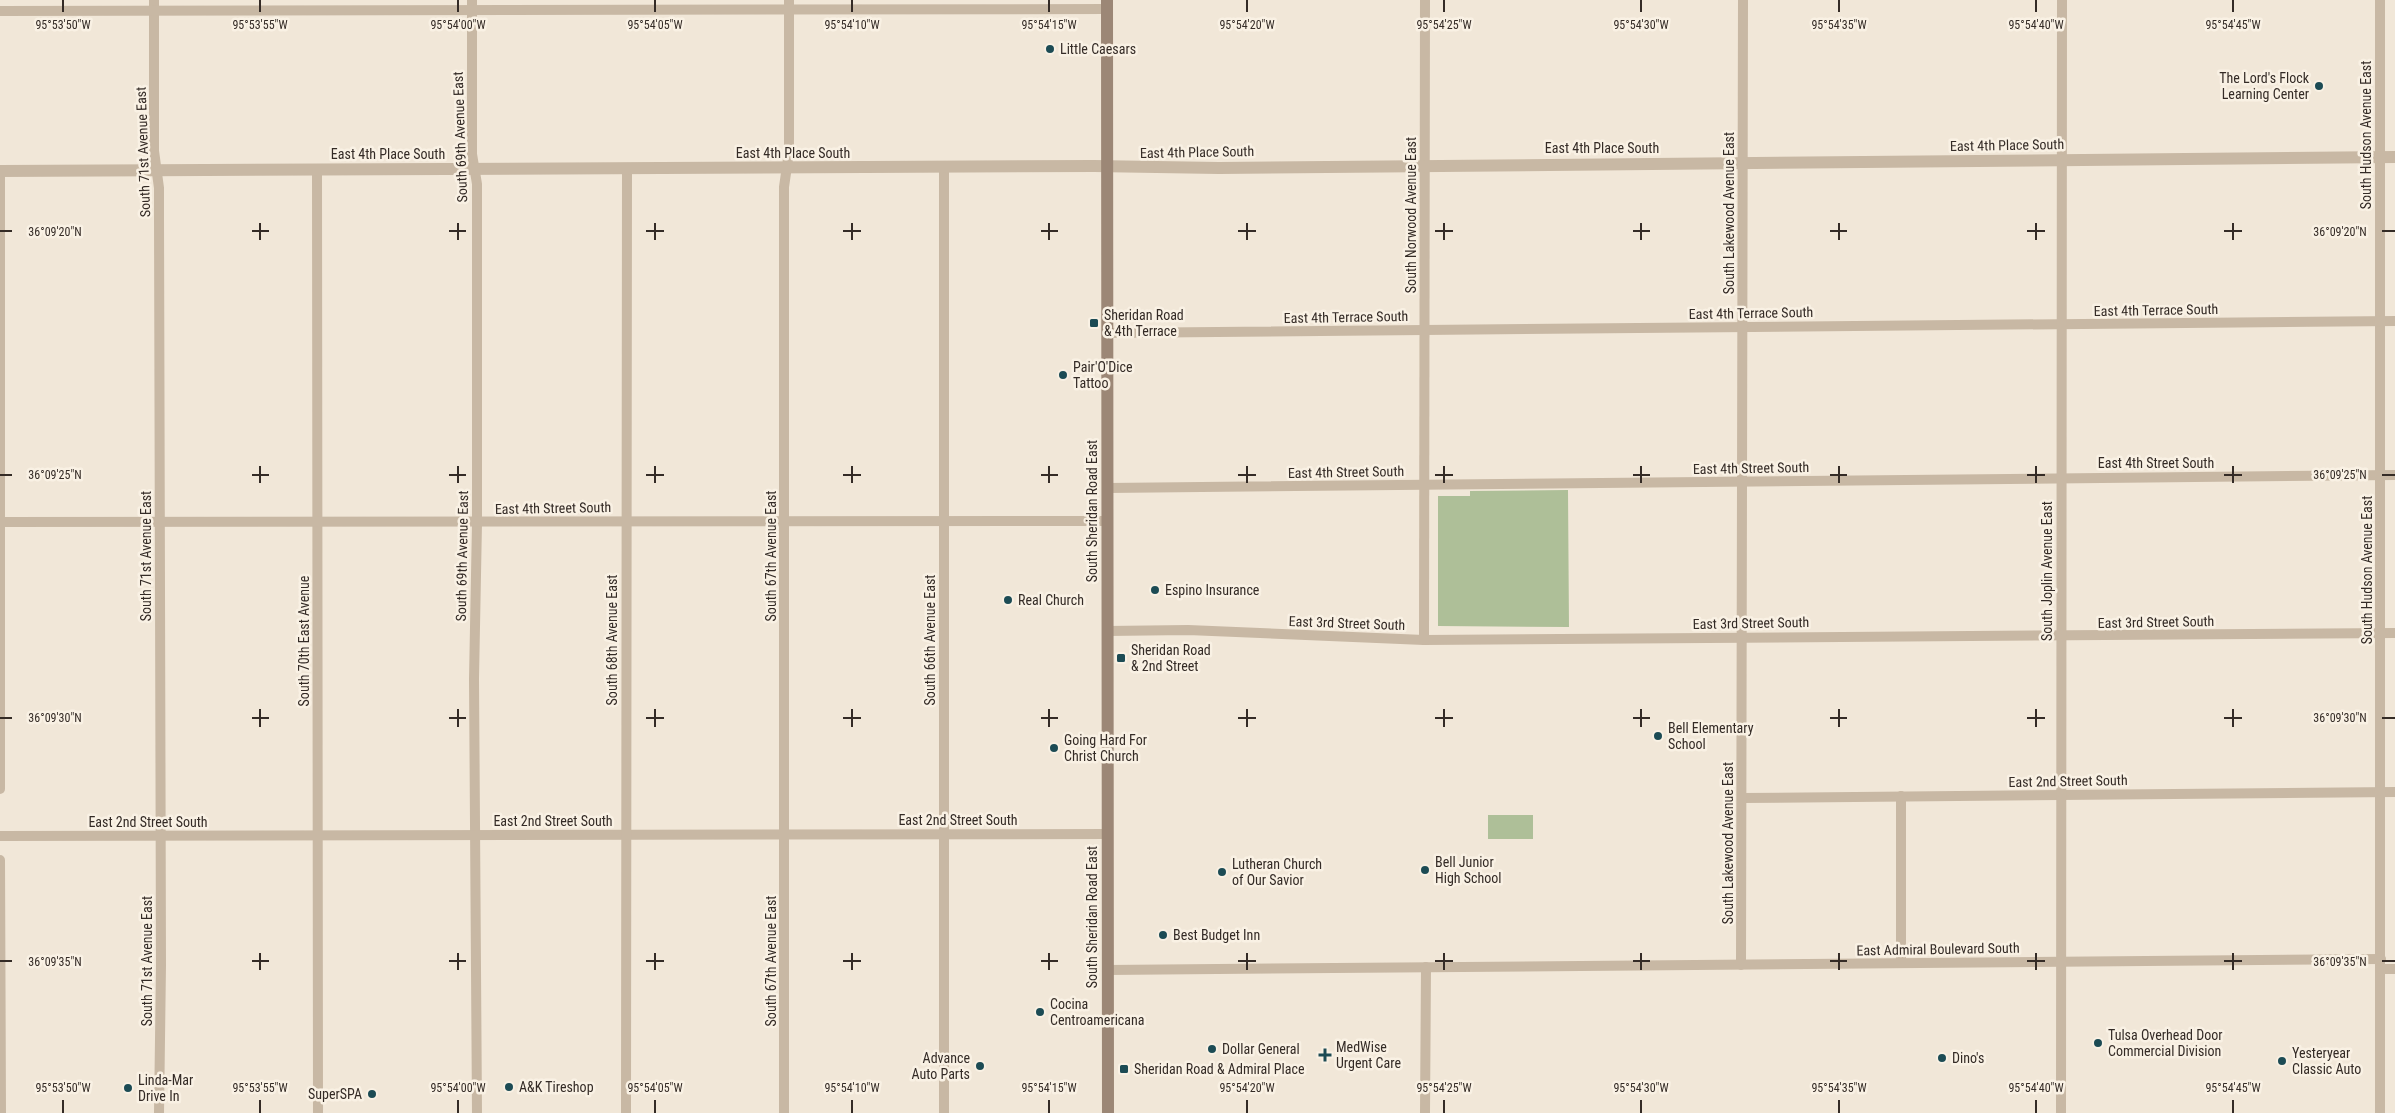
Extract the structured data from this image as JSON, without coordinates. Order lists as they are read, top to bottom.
{
  "streets": {
    "main road": ["South Sheridan Road East"],
    "street": [
      "South Hudson Avenue East",
      "South 69th Avenue East",
      "East 4th Place South",
      "South 71st Avenue East",
      "South Lakewood Avenue East",
      "South Norwood Avenue East",
      "East 4th Terrace South",
      "East 4th Street South",
      "South 67th Avenue East",
      "South Joplin Avenue East",
      "East 3rd Street South",
      "South 68th Avenue East",
      "South 66th Avenue East",
      "South 70th East Avenue",
      "East 2nd Street South",
      "East Admiral Boulevard South"
    ]
  },
  "crossings": [
    ["South Hudson Avenue East", "East 4th Place South"],
    ["South Hudson Avenue East", "East 4th Terrace South"],
    ["South Hudson Avenue East", "East 4th Street South"],
    ["South Hudson Avenue East", "East 3rd Street South"],
    ["South Hudson Avenue East", "East 2nd Street South"],
    ["South Hudson Avenue East", "East Admiral Boulevard South"],
    ["South 69th Avenue East", "East 4th Place South"],
    ["South 69th Avenue East", "East 4th Street South"],
    ["South 69th Avenue East", "East 2nd Street South"],
    ["East 4th Place South", "South 71st Avenue East"],
    ["East 4th Place South", "South Lakewood Avenue East"],
    ["East 4th Place South", "South Norwood Avenue East"],
    ["East 4th Place South", "South Sheridan Road East"],
    ["East 4th Place South", "South 67th Avenue East"],
    ["East 4th Place South", "South Joplin Avenue East"],
    ["East 4th Place South", "South 68th Avenue East"],
    ["East 4th Place South", "South 66th Avenue East"],
    ["East 4th Place South", "South 70th East Avenue"],
    ["South 71st Avenue East", "East 4th Street South"],
    ["South 71st Avenue East", "East 2nd Street South"],
    ["South Lakewood Avenue East", "East 4th Terrace South"],
    ["South Lakewood Avenue East", "East 4th Street South"],
    ["South Lakewood Avenue East", "East 3rd Street South"],
    ["South Lakewood Avenue East", "East 2nd Street South"],
    ["South Lakewood Avenue East", "East Admiral Boulevard South"],
    ["South Norwood Avenue East", "East 4th Terrace South"],
    ["South Norwood Avenue East", "East 4th Street South"],
    ["South Norwood Avenue East", "East 3rd Street South"],
    ["East 4th Terrace South", "South Sheridan Road East"],
    ["East 4th Terrace South", "South Joplin Avenue East"],
    ["East 4th Street South", "South Sheridan Road East"],
    ["East 4th Street South", "South 67th Avenue East"],
    ["East 4th Street South", "South Joplin Avenue East"],
    ["East 4th Street South", "South 68th Avenue East"],
    ["East 4th Street South", "South 66th Avenue East"],
    ["East 4th Street South", "South 70th East Avenue"],
    ["South Sheridan Road East", "East 3rd Street South"],
    ["South Sheridan Road East", "East 2nd Street South"],
    ["South Sheridan Road East", "East Admiral Boulevard South"],
    ["South 67th Avenue East", "East 2nd Street South"],
    ["South Joplin Avenue East", "East 3rd Street South"],
    ["South Joplin Avenue East", "East 2nd Street South"],
    ["South Joplin Avenue East", "East Admiral Boulevard South"],
    ["South 68th Avenue East", "East 2nd Street South"],
    ["South 66th Avenue East", "East 2nd Street South"],
    ["South 70th East Avenue", "East 2nd Street South"]
  ],
  "places": {
    "other": [
      "Little Caesars",
      "The Lord's Flock Learning Center",
      "Pair'O'Dice Tattoo",
      "Espino Insurance",
      "Real Church",
      "Bell Elementary School",
      "Going Hard For Christ Church",
      "Bell Junior High School",
      "Lutheran Church of Our Savior",
      "Best Budget Inn",
      "Cocina Centroamericana",
      "Tulsa Overhead Door Commercial Division",
      "Dollar General",
      "Dino's",
      "Yesteryear Classic Auto",
      "Advance Auto Parts",
      "A&K Tireshop",
      "Linda-Mar Drive In",
      "SuperSPA"
    ],
    "transit": ["Sheridan Road & 4th Terrace", "Sheridan Road & 2nd Street", "Sheridan Road & Admiral Place"],
    "health": ["MedWise Urgent Care"]
  },
  "coordinates": [
    "95°53'50\"W",
    "95°53'55\"W",
    "95°54'00\"W",
    "95°54'05\"W",
    "95°54'10\"W",
    "95°54'15\"W",
    "95°54'20\"W",
    "95°54'25\"W",
    "95°54'30\"W",
    "95°54'35\"W",
    "95°54'40\"W",
    "95°54'45\"W",
    "36°09'20\"N",
    "36°09'25\"N",
    "36°09'30\"N",
    "36°09'35\"N"
  ]
}
